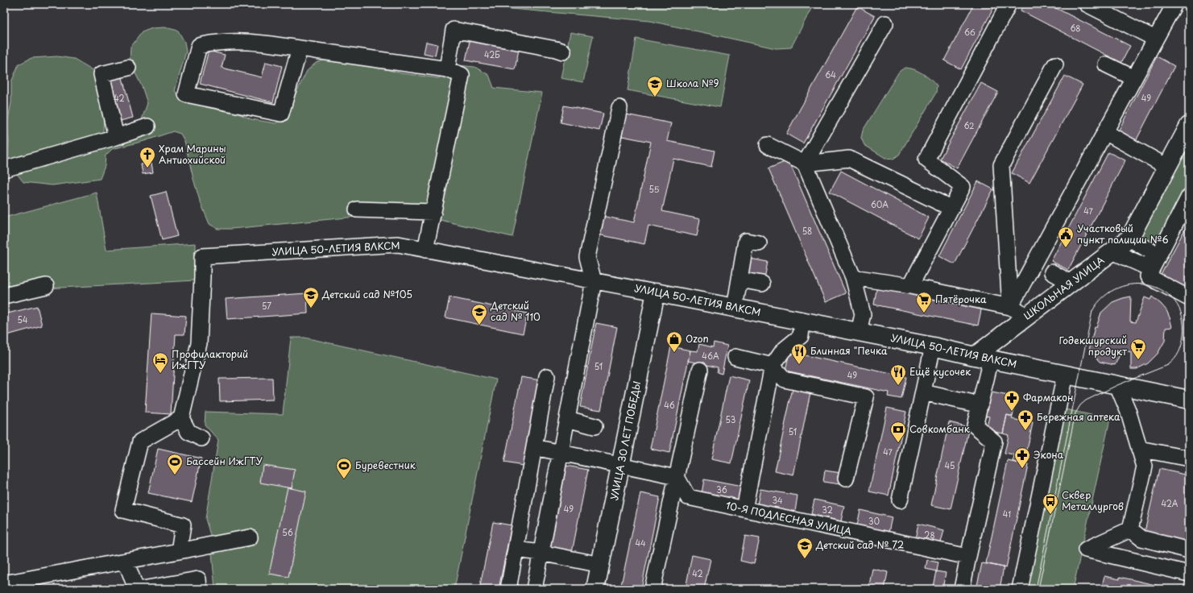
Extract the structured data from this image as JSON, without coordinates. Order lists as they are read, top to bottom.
{
  "streets": {
    "main road": ["УЛИЦА 50-ЛЕТИЯ ВЛКСМ", "ШКОЛЬНАЯ УЛИЦА", "УЛИЦА 30 ЛЕТ ПОБЕДЫ"],
    "street": ["10-Я ПОДЛЕСНАЯ УЛИЦА"]
  },
  "crossings": [
    ["УЛИЦА 50-ЛЕТИЯ ВЛКСМ", "ШКОЛЬНАЯ УЛИЦА"],
    ["УЛИЦА 50-ЛЕТИЯ ВЛКСМ", "УЛИЦА 30 ЛЕТ ПОБЕДЫ"]
  ],
  "places": {
    "school or university": [
      "Школа №9",
      "Детский сад №105",
      "Детский сад № 110",
      "Детский сад № 72"
    ],
    "church": ["Храм Марины Антиохийской"],
    "public building": ["Участковый пункт полиции №6"],
    "supermarket": ["Пятёрочка", "Годекшурский продукт"],
    "shop": ["Ozon"],
    "restaurant": ["Блинная \"Печка\"", "Ещё кусочек"],
    "hotel": ["Профилакторий ИжГТУ"],
    "pharmacy": ["Фармакон", "Бережная аптека", "Экона"],
    "bank": ["Совкомбанк"],
    "sports": ["Бассейн ИжГТУ", "Буревестник"],
    "bus stop": ["Сквер Металлургов"]
  },
  "house_numbers": [
    "68",
    "66",
    "42Б",
    "64",
    "42",
    "49",
    "62",
    "55",
    "60А",
    "47",
    "58",
    "57",
    "54",
    "46А",
    "51",
    "49",
    "46",
    "53",
    "51",
    "47",
    "45",
    "36",
    "34",
    "42А",
    "49",
    "32",
    "41",
    "30",
    "56",
    "28",
    "44",
    "42"
  ]
}
